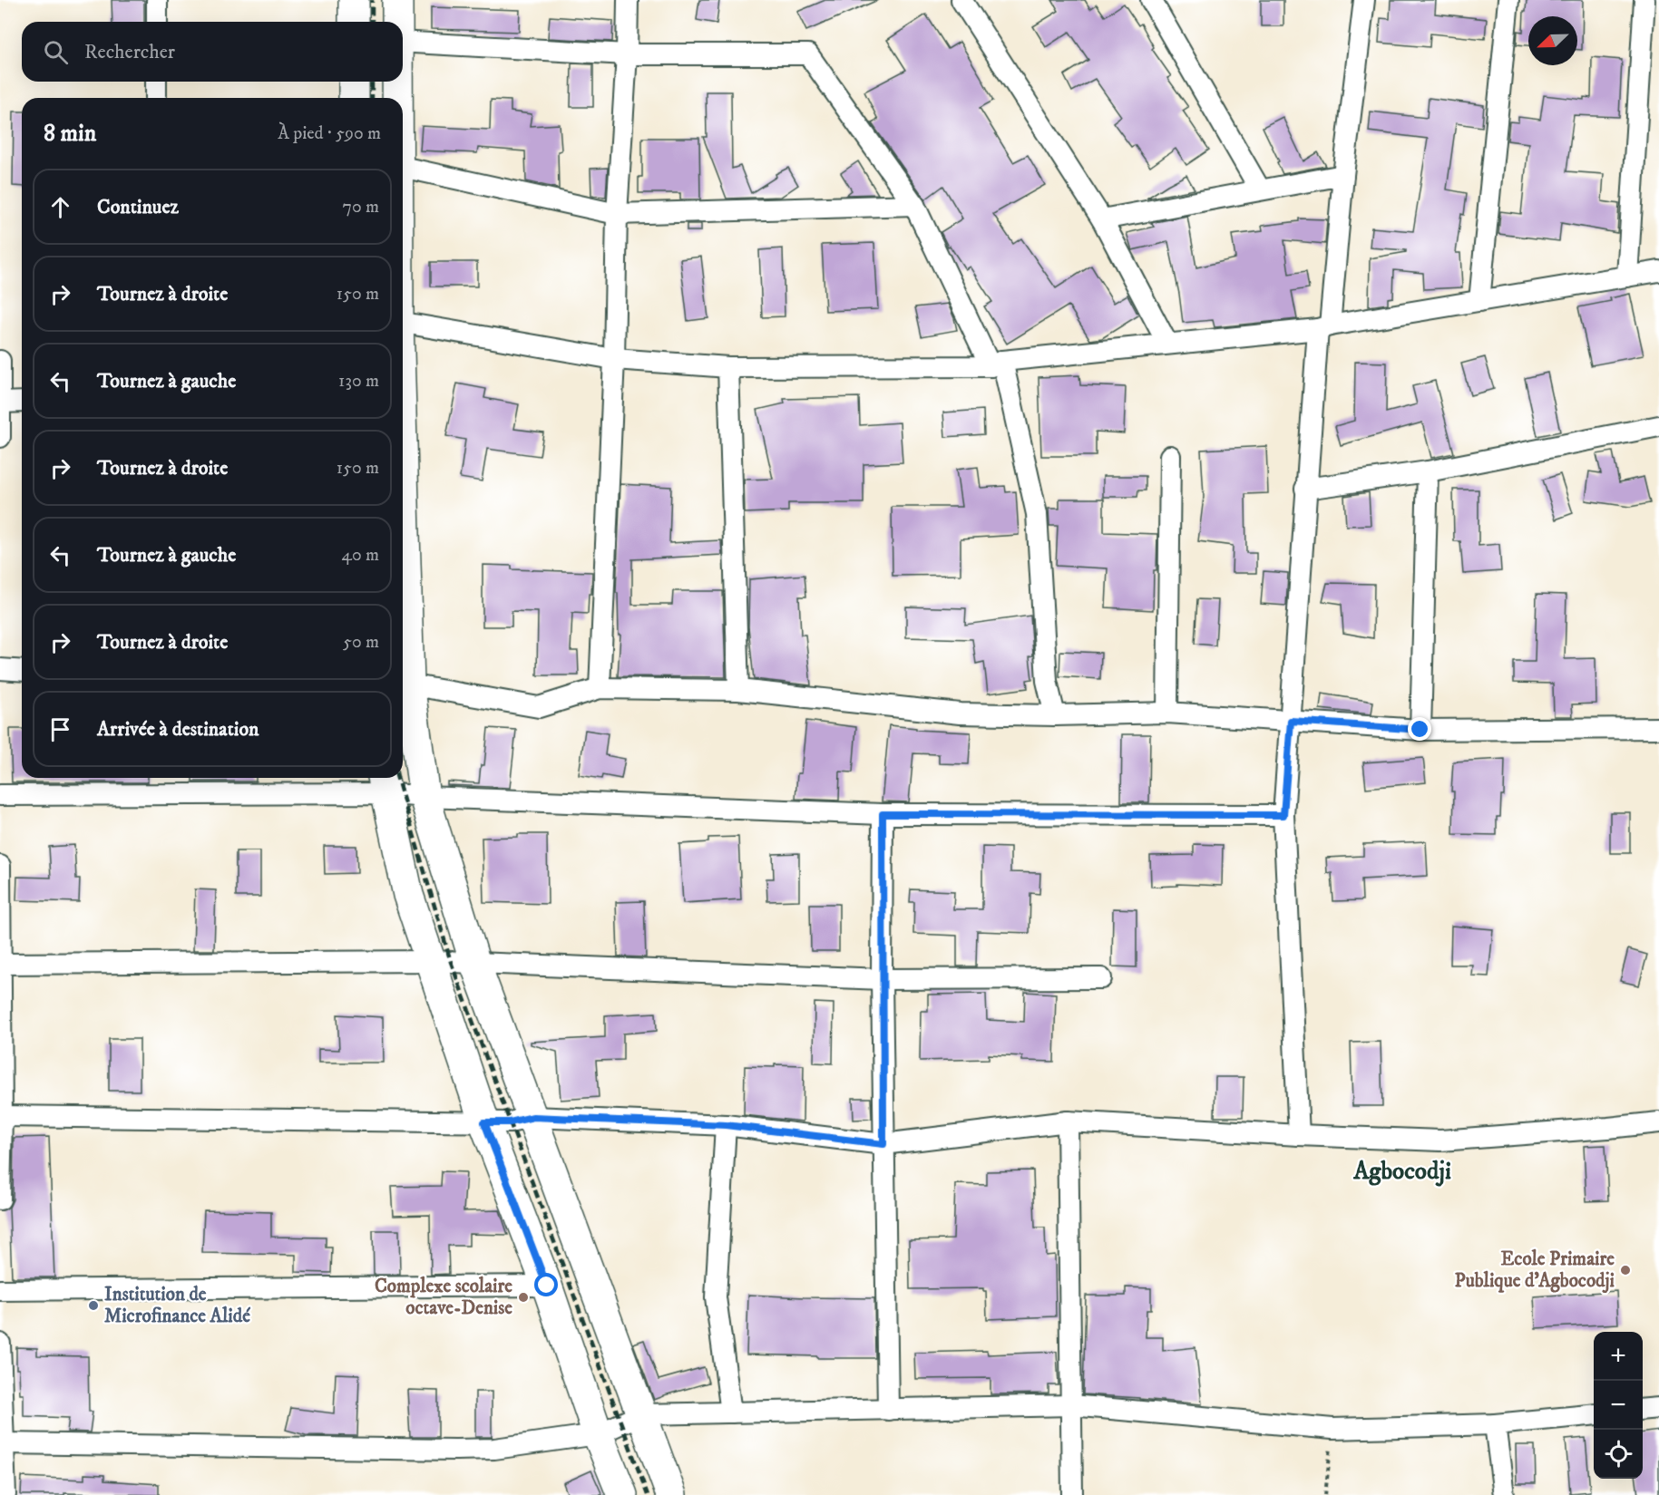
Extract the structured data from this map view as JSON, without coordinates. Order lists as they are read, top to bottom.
{
  "districts": ["Agbocodji"],
  "places": ["Ecole Primaire Publique d'Agbocodji", "Complexe scolaire octave-Denise", "Institution de Microfinance Alidé"],
  "north": "bottom left",
  "page": {
    "search": "Rechercher",
    "heading": ["8 min", "À pied · 590 m"],
    "list": [
      ["Continuez", "70 m"],
      ["Tournez à droite", "150 m"],
      ["Tournez à gauche", "130 m"],
      ["Tournez à droite", "150 m"],
      ["Tournez à gauche", "40 m"],
      ["Tournez à droite", "50 m"],
      "Arrivée à destination"
    ],
    "map_buttons": ["+", "−"]
  }
}
